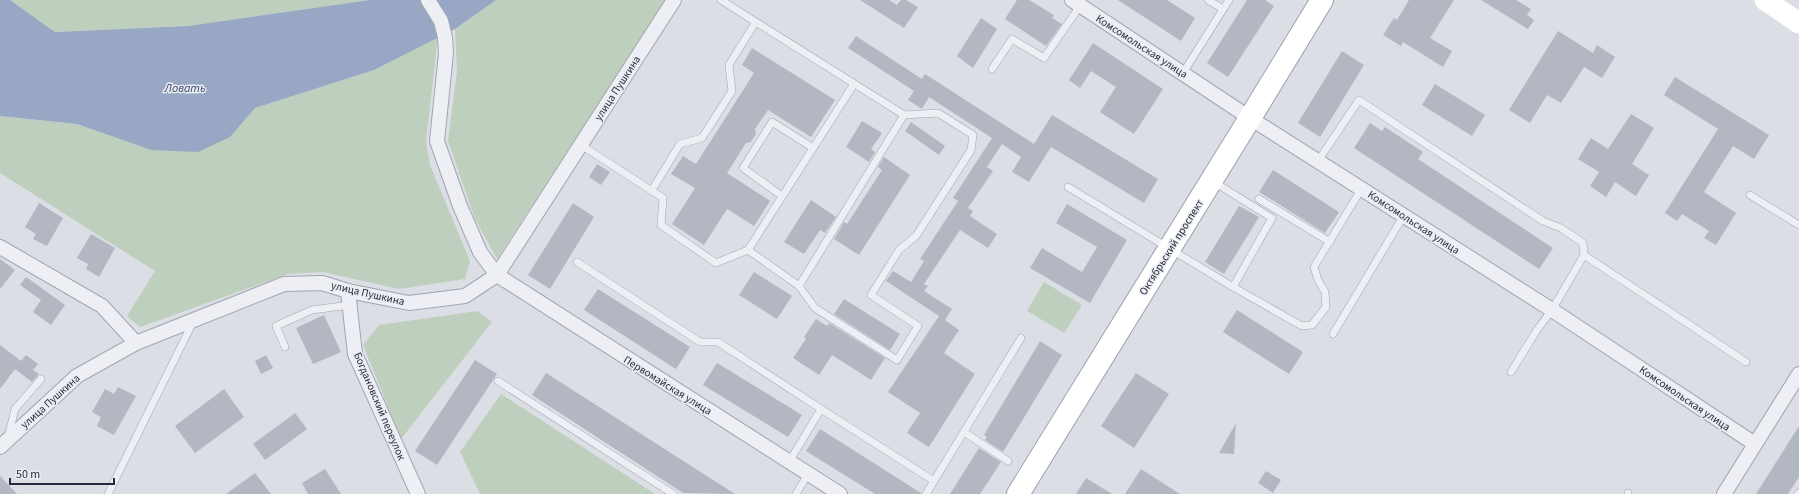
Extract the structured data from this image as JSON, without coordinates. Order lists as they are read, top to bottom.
{
  "streets": {
    "main road": ["Октябрьский проспект"],
    "street": [
      "Комсомольская улица",
      "улица Пушкина",
      "Первомайская улица",
      "Богдановский переулок"
    ]
  },
  "crossings": [
    ["Комсомольская улица", "Октябрьский проспект"],
    ["улица Пушкина", "Первомайская улица"],
    ["улица Пушкина", "Богдановский переулок"]
  ],
  "water": ["Ловать"],
  "scale_bar": "50 m"
}
